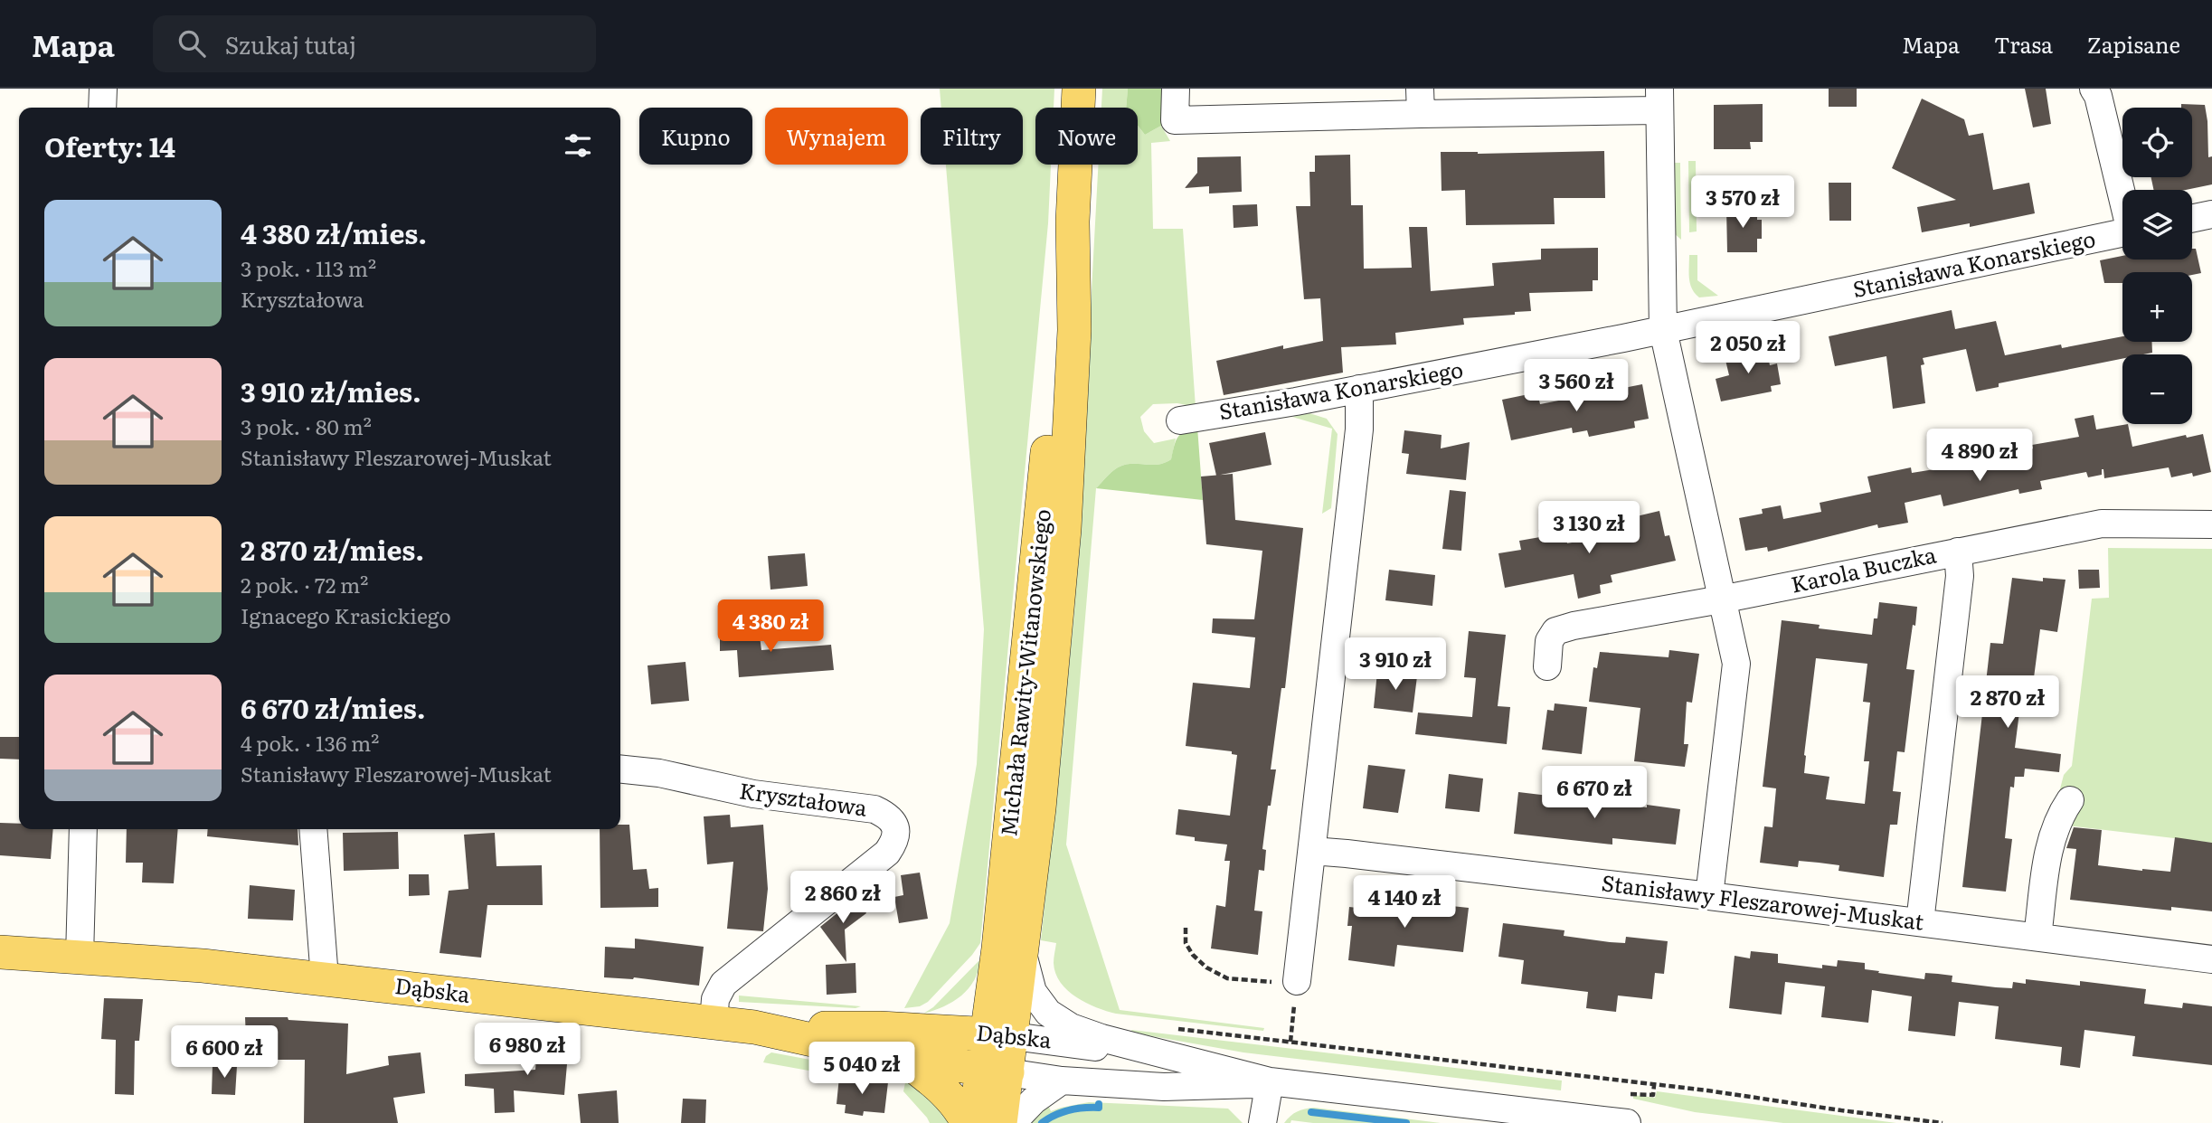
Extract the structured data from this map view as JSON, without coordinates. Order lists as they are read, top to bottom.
{
  "streets": {
    "main road": ["Michała Rawity-Witanowskiego", "Dąbska"],
    "street": [
      "Stanisława Konarskiego",
      "Karola Buczka",
      "Kryształowa",
      "Stanisławy Fleszarowej-Muskat"
    ]
  },
  "crossings": [
    ["Michała Rawity-Witanowskiego", "Dąbska"],
    ["Kryształowa", "Dąbska"]
  ],
  "page": {
    "header": "Mapa",
    "search": "Szukaj tutaj",
    "nav": ["Mapa", "Trasa", "Zapisane"],
    "map_buttons": ["+", "−"],
    "chip": [
      "Kupno",
      "Wynajem",
      "Filtry",
      "Nowe"
    ],
    "heading": "Oferty: 14",
    "price": [
      "3 570 zł",
      "2 050 zł",
      "3 560 zł",
      "4 890 zł",
      "3 130 zł",
      "4 380 zł",
      "3 910 zł",
      "2 870 zł",
      "6 670 zł",
      "2 860 zł",
      "4 140 zł",
      "6 980 zł",
      "6 600 zł",
      "5 040 zł"
    ],
    "list": [
      {
        "name": "4 380 zł/mies.",
        "note": "3 pok. · 113 m² · Kryształowa"
      },
      {
        "name": "3 910 zł/mies.",
        "note": "3 pok. · 80 m² · Stanisławy Fleszarowej-Muskat"
      },
      {
        "name": "2 870 zł/mies.",
        "note": "2 pok. · 72 m² · Ignacego Krasickiego"
      },
      {
        "name": "6 670 zł/mies.",
        "note": "4 pok. · 136 m² · Stanisławy Fleszarowej-Muskat"
      }
    ]
  }
}
